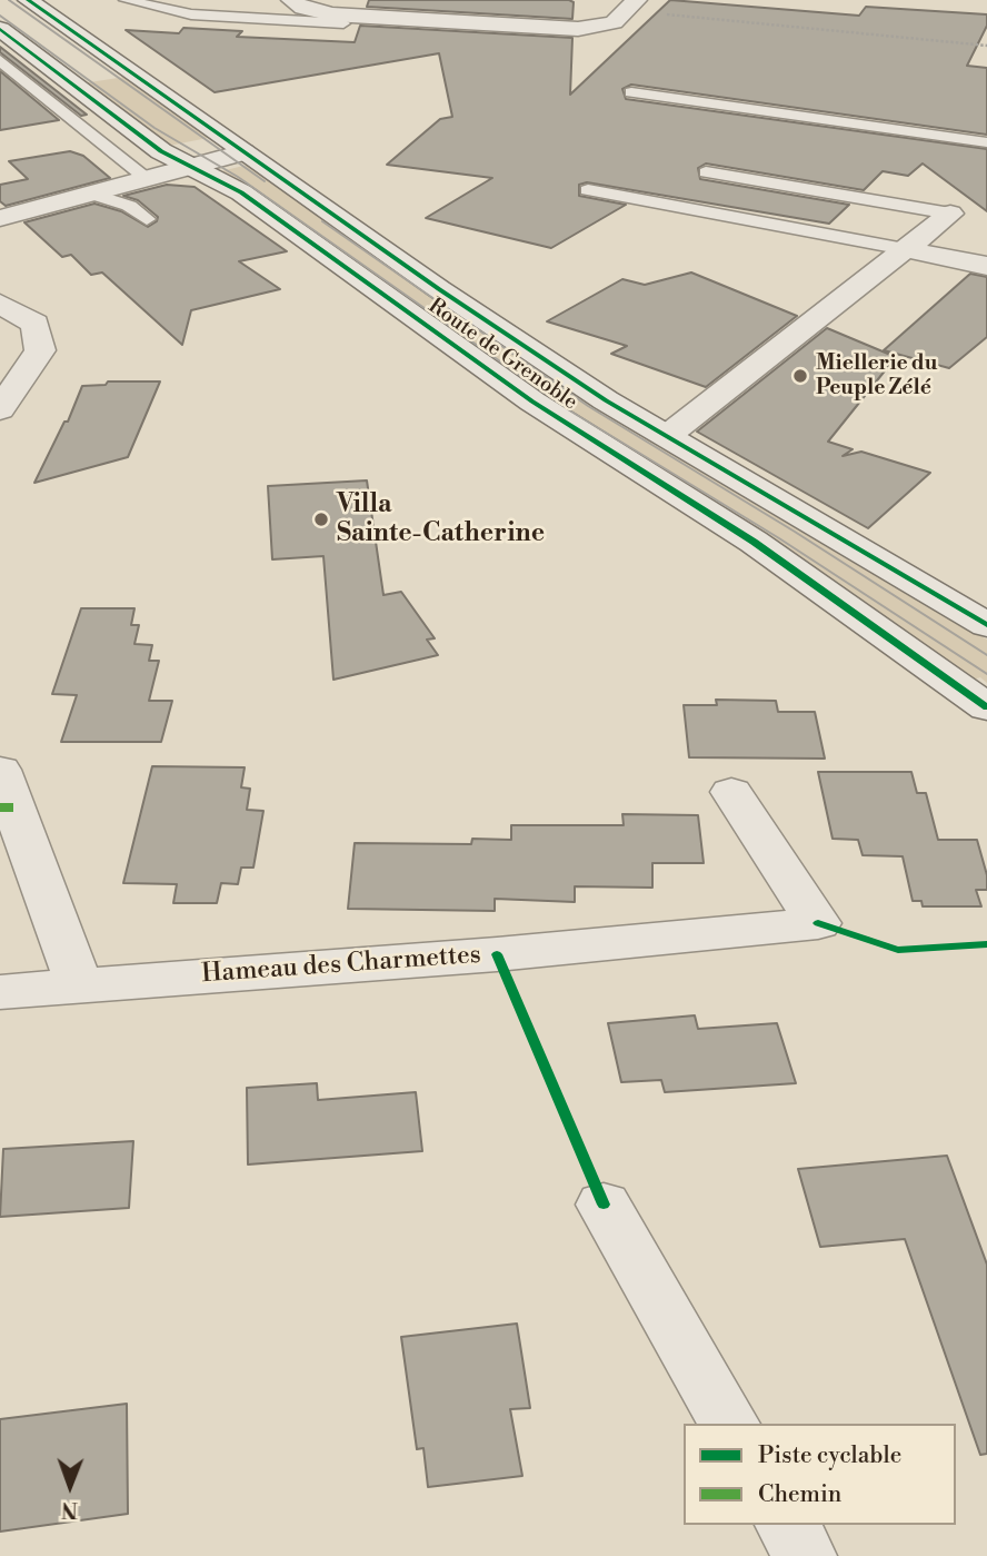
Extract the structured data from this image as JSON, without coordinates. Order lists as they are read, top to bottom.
{
  "streets": {
    "main road": ["Route de Grenoble", "Hameau des Charmettes"]
  },
  "places": ["Miellerie du Peuple Zélé", "Villa Sainte-Catherine"],
  "legend": ["Piste cyclable", "Chemin"],
  "north": "bottom"
}
